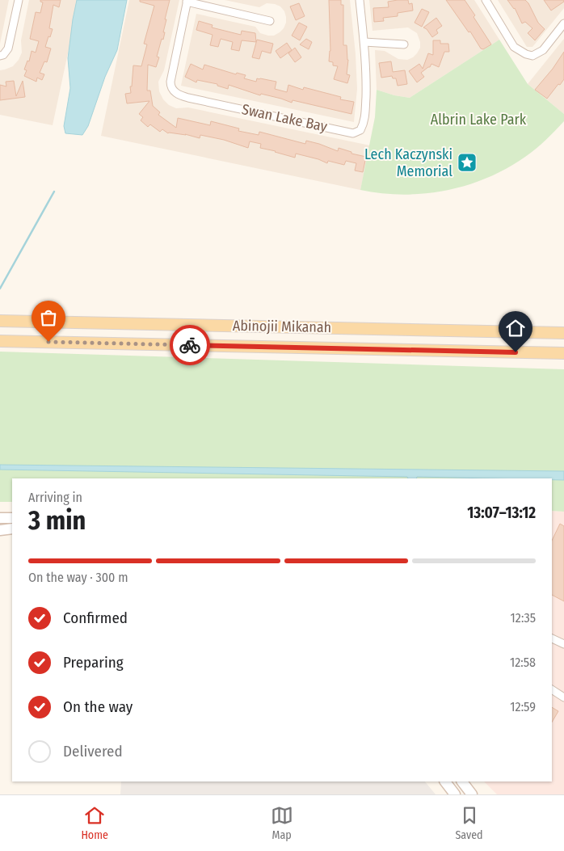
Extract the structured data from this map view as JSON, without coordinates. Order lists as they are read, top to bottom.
{
  "streets": {
    "main road": ["Abinojii Mikanah"],
    "street": ["Swan Lake Bay"]
  },
  "parks": ["Albrin Lake Park"],
  "places": {
    "place": ["Lech Kaczynski Memorial"]
  },
  "page": {
    "heading": ["3 min", "Arriving in", "13:07–13:12"],
    "bar": "On the way · 300 m",
    "list": [
      ["Confirmed", "12:35"],
      ["Preparing", "12:58"],
      ["On the way", "12:59"],
      "Delivered"
    ],
    "tabs": ["Home", "Map", "Saved"]
  }
}
